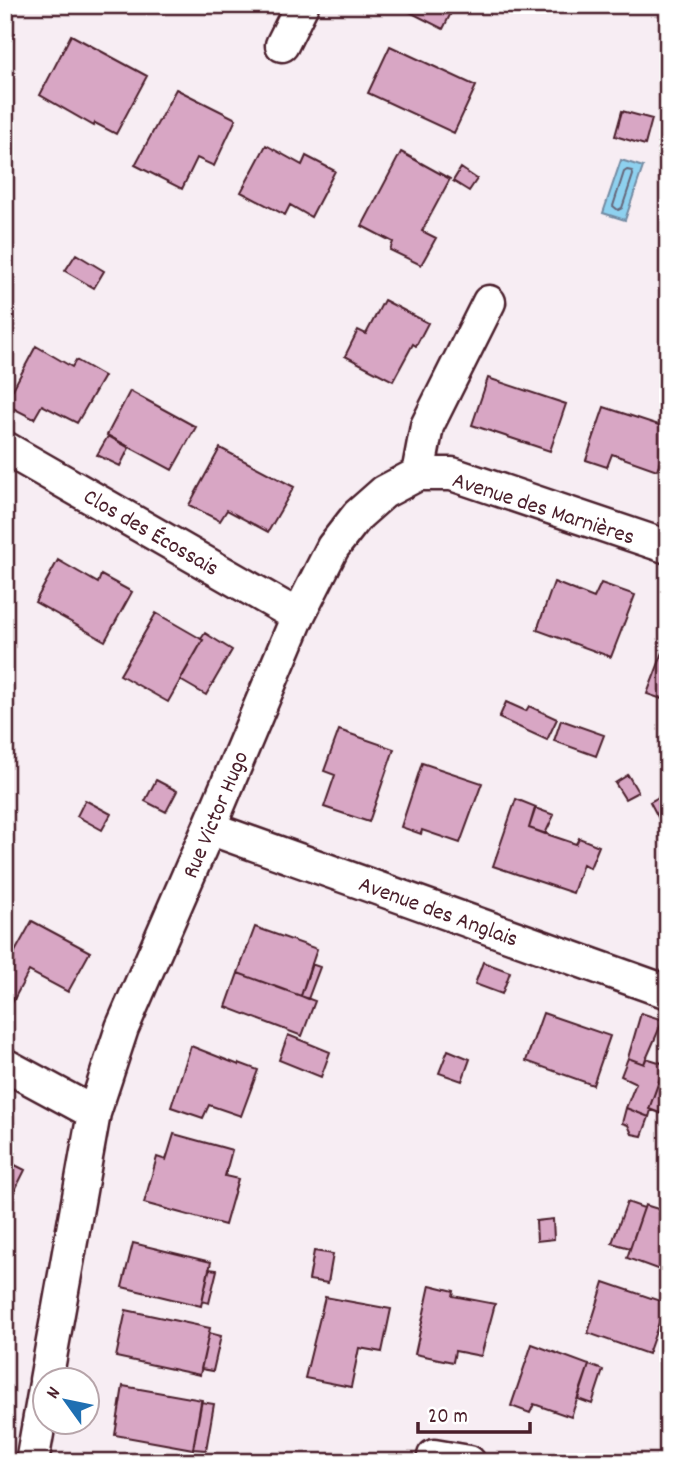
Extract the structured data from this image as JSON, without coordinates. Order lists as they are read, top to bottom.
{
  "streets": {
    "street": [
      "Avenue des Marnières",
      "Clos des Écossais",
      "Rue Victor Hugo",
      "Avenue des Anglais"
    ]
  },
  "crossings": [
    ["Avenue des Marnières", "Rue Victor Hugo"],
    ["Clos des Écossais", "Rue Victor Hugo"],
    ["Rue Victor Hugo", "Avenue des Anglais"]
  ],
  "scale_bar": "20 m",
  "north": "top left"
}
